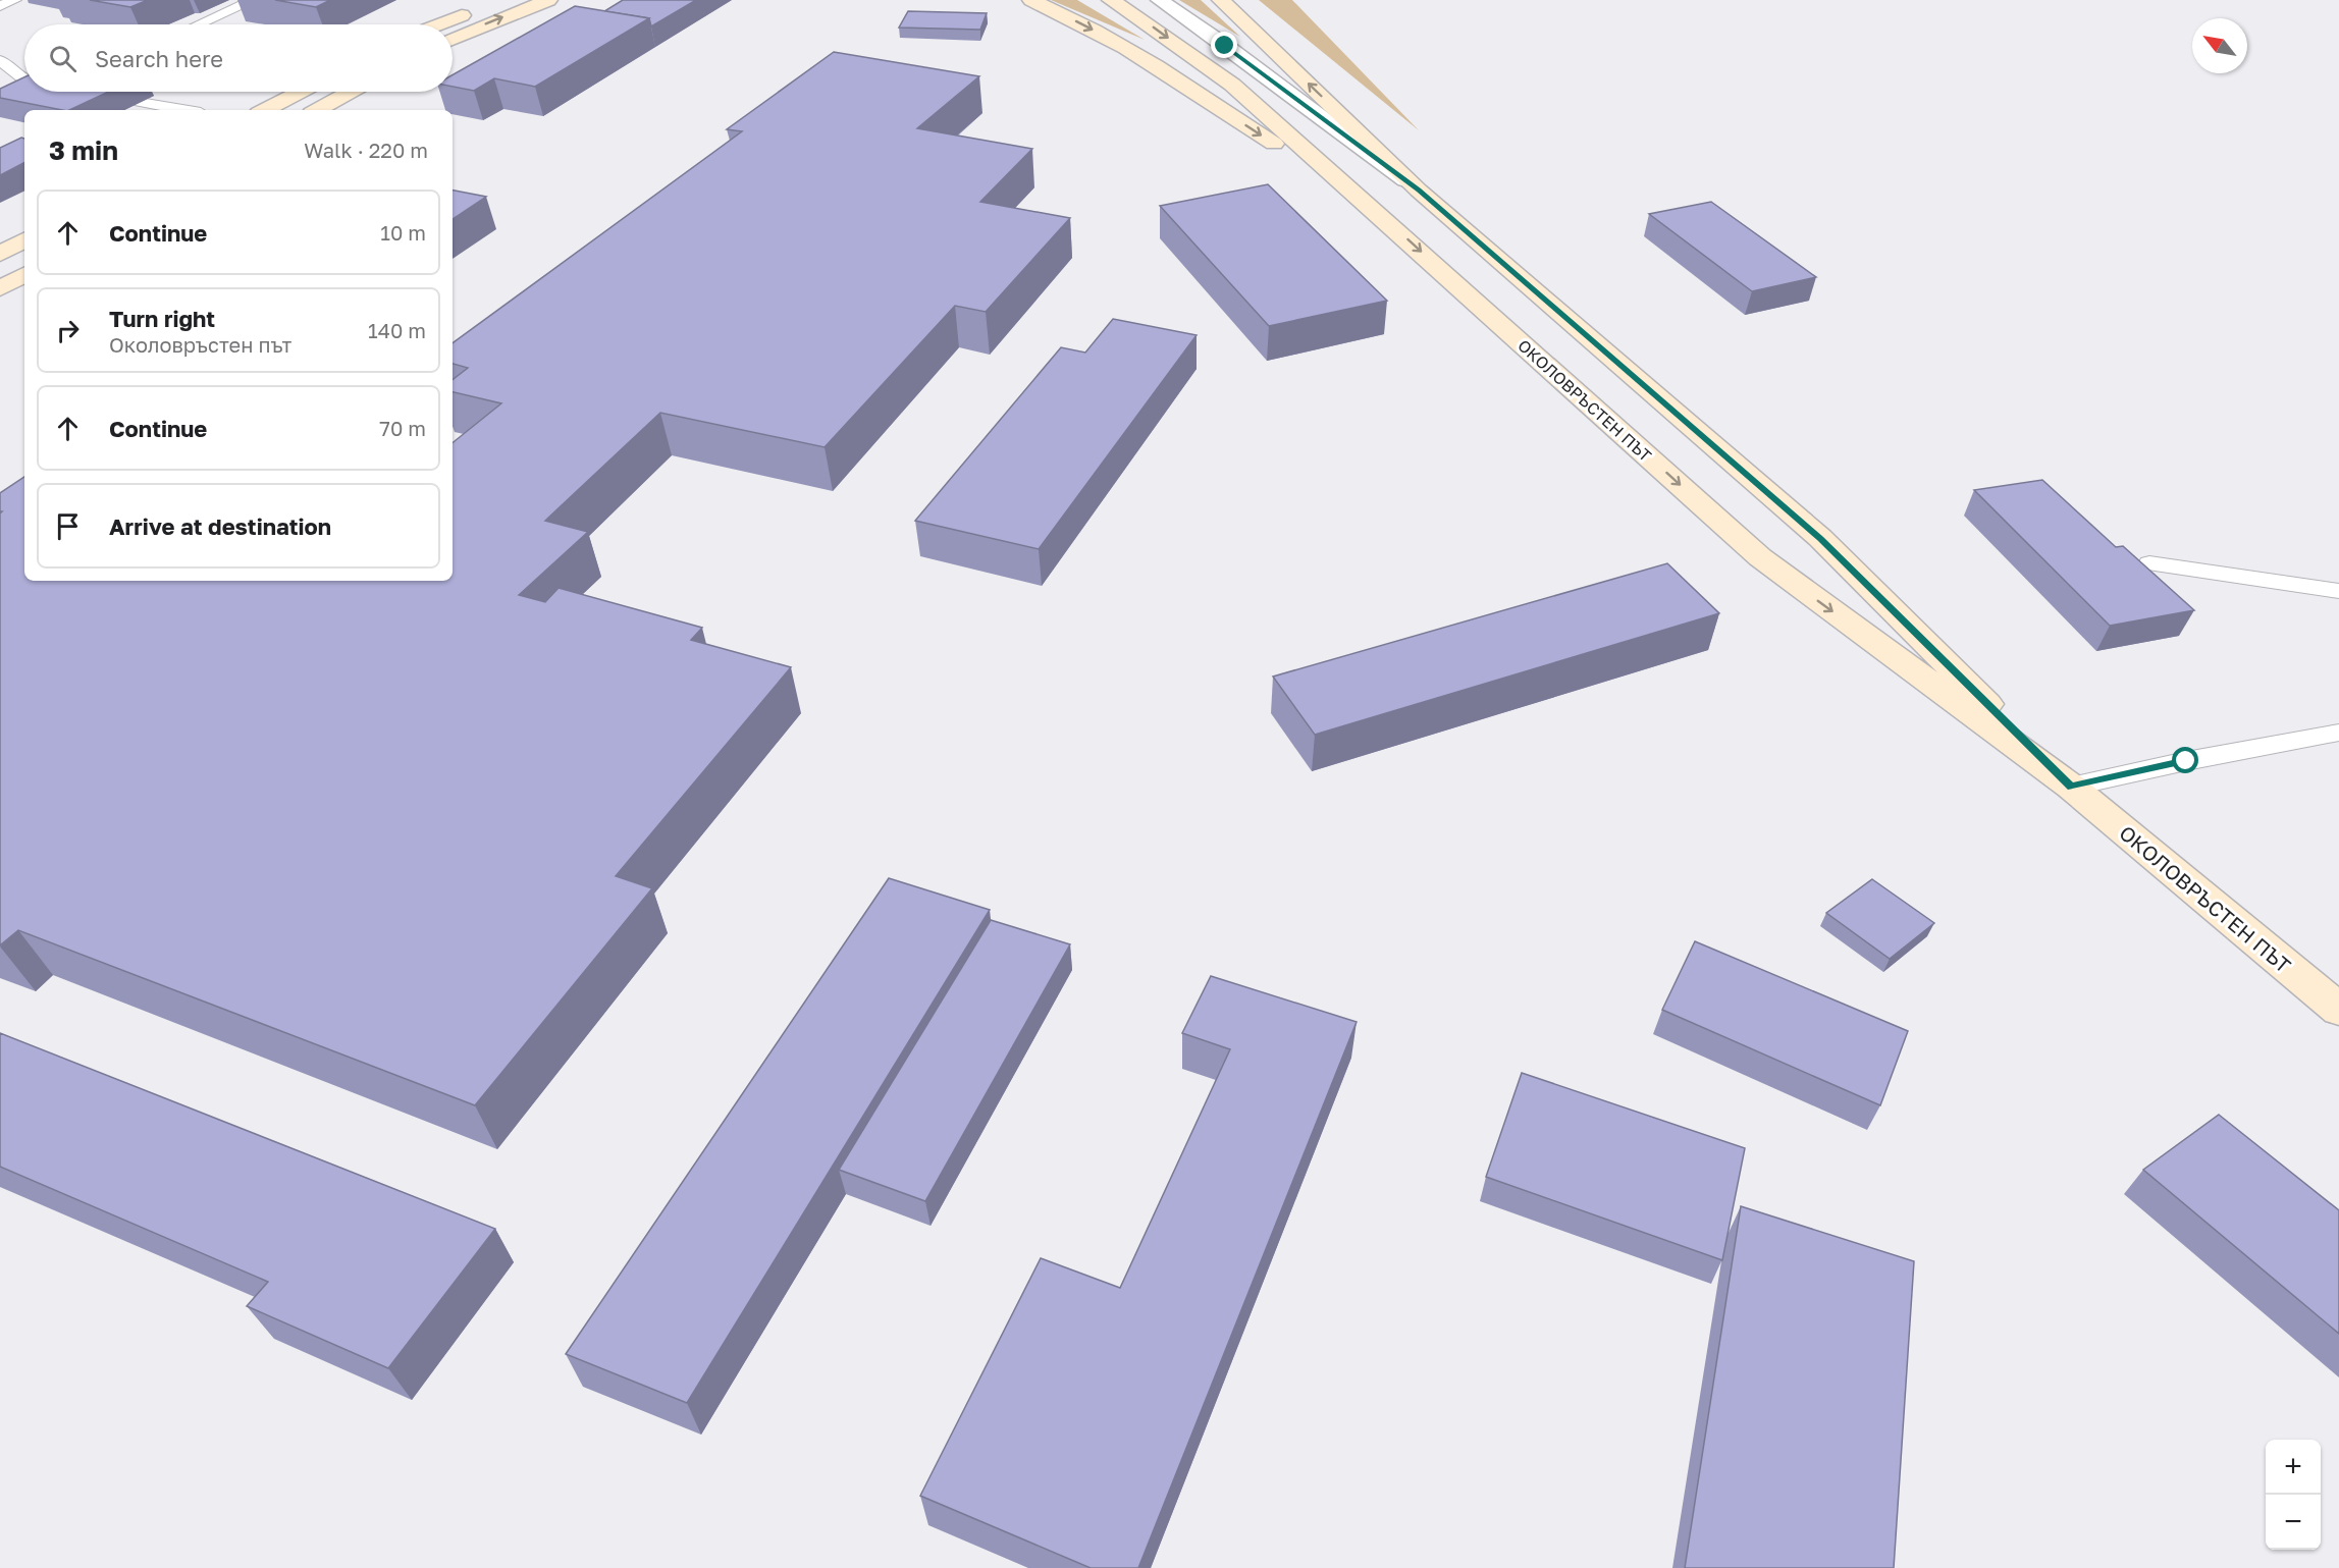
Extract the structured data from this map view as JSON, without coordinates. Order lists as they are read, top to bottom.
{
  "streets": {
    "main road": ["ОКОЛОВРЪСТЕН ПЪТ"]
  },
  "north": "top left",
  "page": {
    "search": "Search here",
    "heading": ["3 min", "Walk · 220 m"],
    "list": [
      ["Continue", "10 m"],
      ["Turn right", "Околовръстен път", "140 m"],
      ["Continue", "70 m"],
      "Arrive at destination"
    ],
    "map_buttons": ["+", "−"]
  }
}
